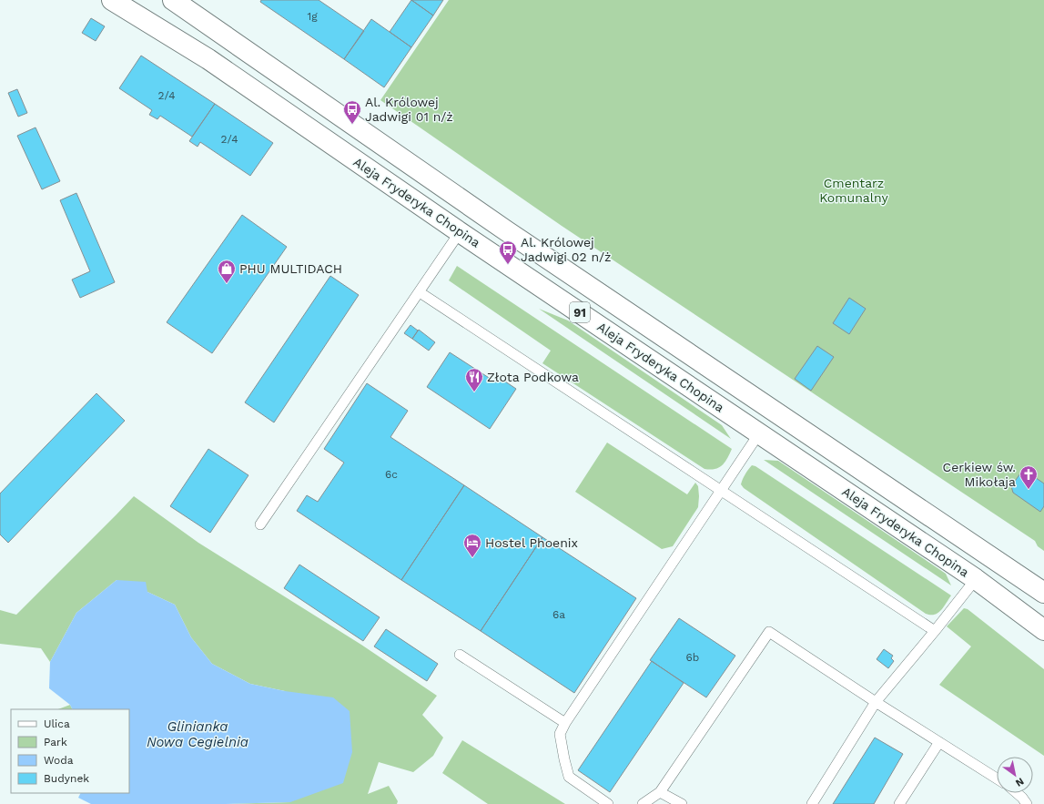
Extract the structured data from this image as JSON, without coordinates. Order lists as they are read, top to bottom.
{
  "streets": {
    "main road": ["Aleja Fryderyka Chopina", "91"]
  },
  "water": ["Glinianka Nowa Cegielnia"],
  "parks": ["Cmentarz Komunalny"],
  "places": {
    "bus stop": ["Al. Królowej Jadwigi 01 n/ż", "Al. Królowej Jadwigi 02 n/ż"],
    "shop": ["PHU MULTIDACH"],
    "restaurant": ["Złota Podkowa"],
    "church": ["Cerkiew św. Mikołaja"],
    "hotel": ["Hostel Phoenix"]
  },
  "house_numbers": [
    "1g",
    "2/4",
    "2/4",
    "6c",
    "6a",
    "6b"
  ],
  "legend": [
    "Ulica",
    "Park",
    "Woda",
    "Budynek"
  ],
  "north": "bottom right"
}
